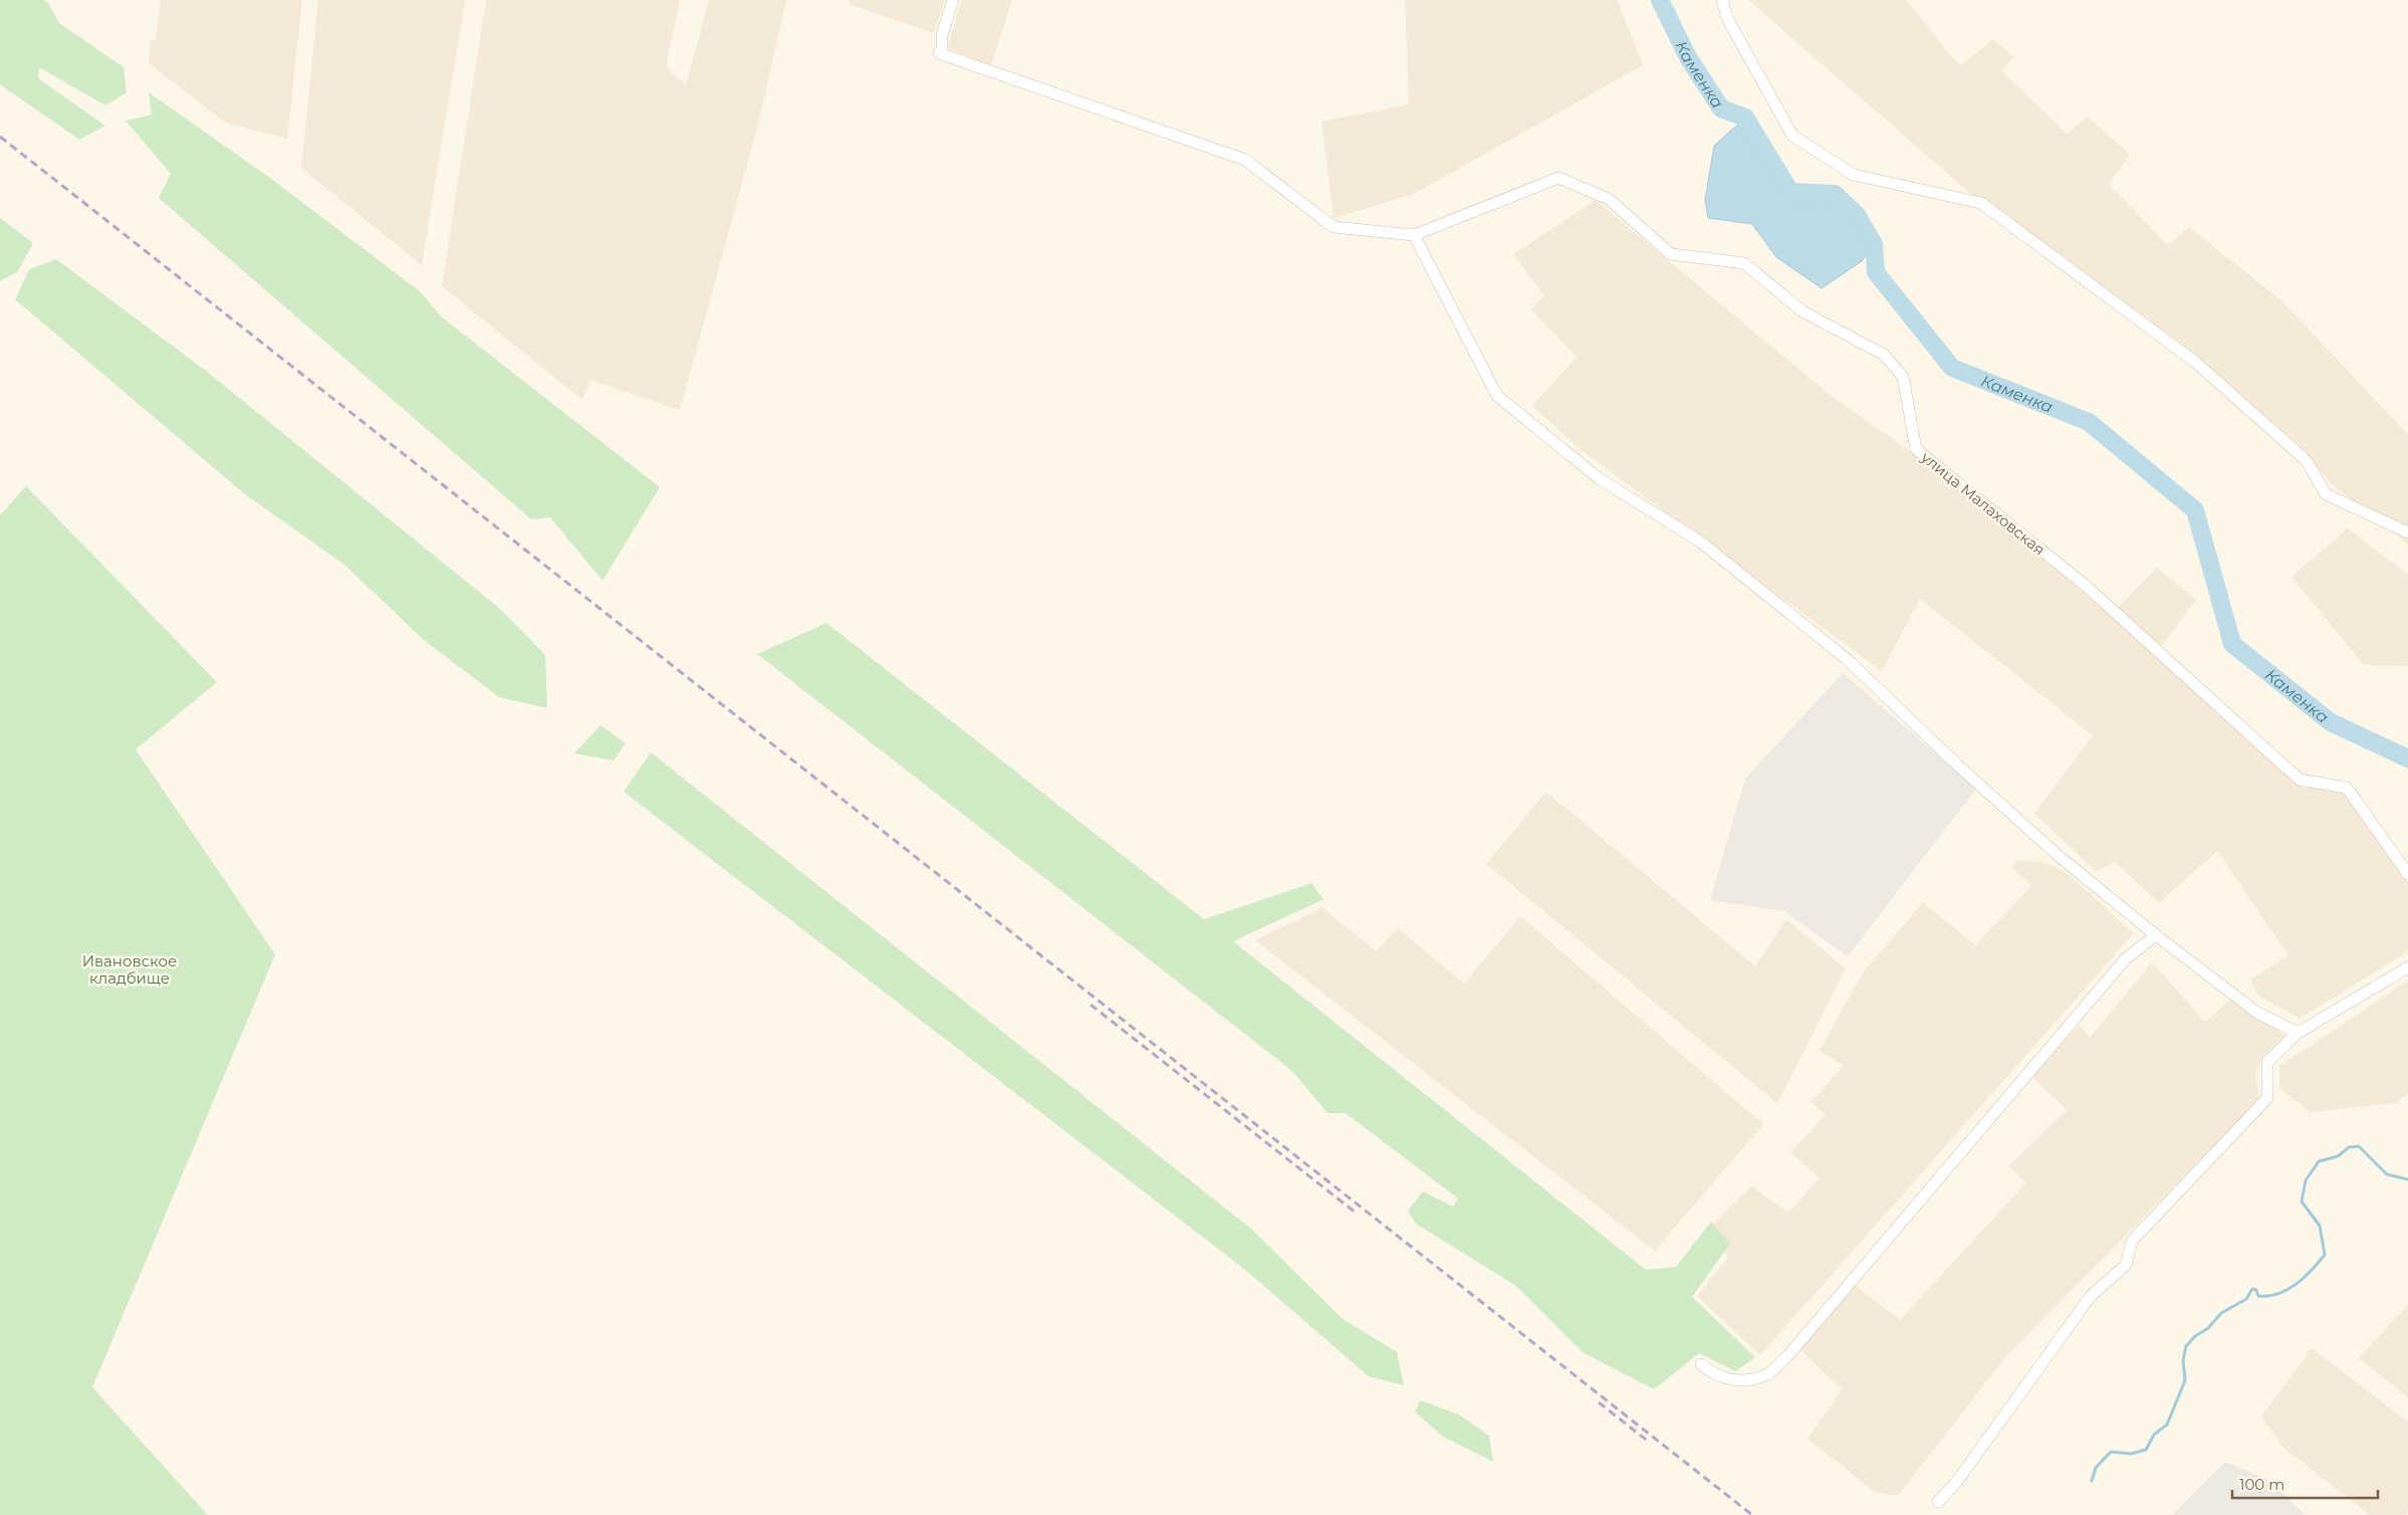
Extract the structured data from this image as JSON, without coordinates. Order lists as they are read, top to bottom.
{
  "streets": {
    "street": ["улица Малаховская"]
  },
  "water": ["Каменка"],
  "parks": ["Ивановское кладбище"],
  "scale_bar": "100 m"
}
